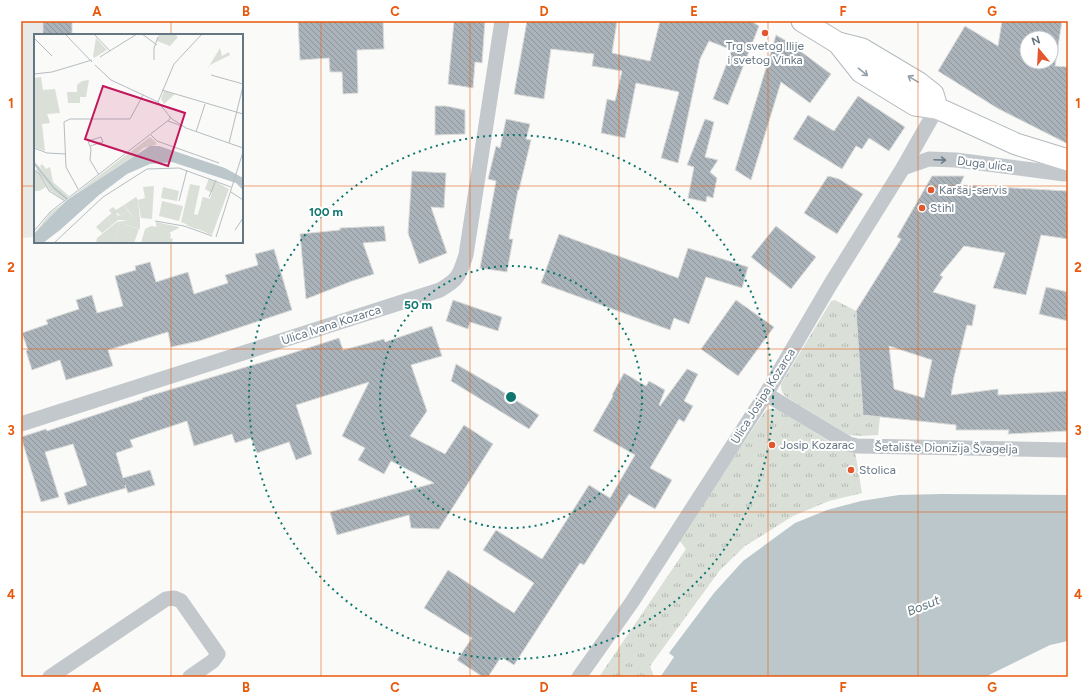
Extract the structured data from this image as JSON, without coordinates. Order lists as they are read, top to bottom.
{
  "streets": {
    "main road": ["Duga ulica"],
    "street": ["Ulica Ivana Kozarca", "Ulica Josipa Kozarca", "Šetalište Dionizija Švagelja"]
  },
  "crossings": [
    ["Duga ulica", "Ulica Josipa Kozarca"],
    ["Ulica Josipa Kozarca", "Šetalište Dionizija Švagelja"]
  ],
  "water": ["Bosut"],
  "places": [
    "Trg svetog Ilije i svetog Vinka",
    "Karšaj-servis",
    "Stihl",
    "Josip Kozarac",
    "Stolica"
  ],
  "north": "top",
  "grid": {
    "columns": [
      "A",
      "B",
      "C",
      "D",
      "E",
      "F",
      "G"
    ],
    "rows": [
      "1",
      "2",
      "3",
      "4"
    ]
  },
  "rings": ["100 m", "50 m"]
}
